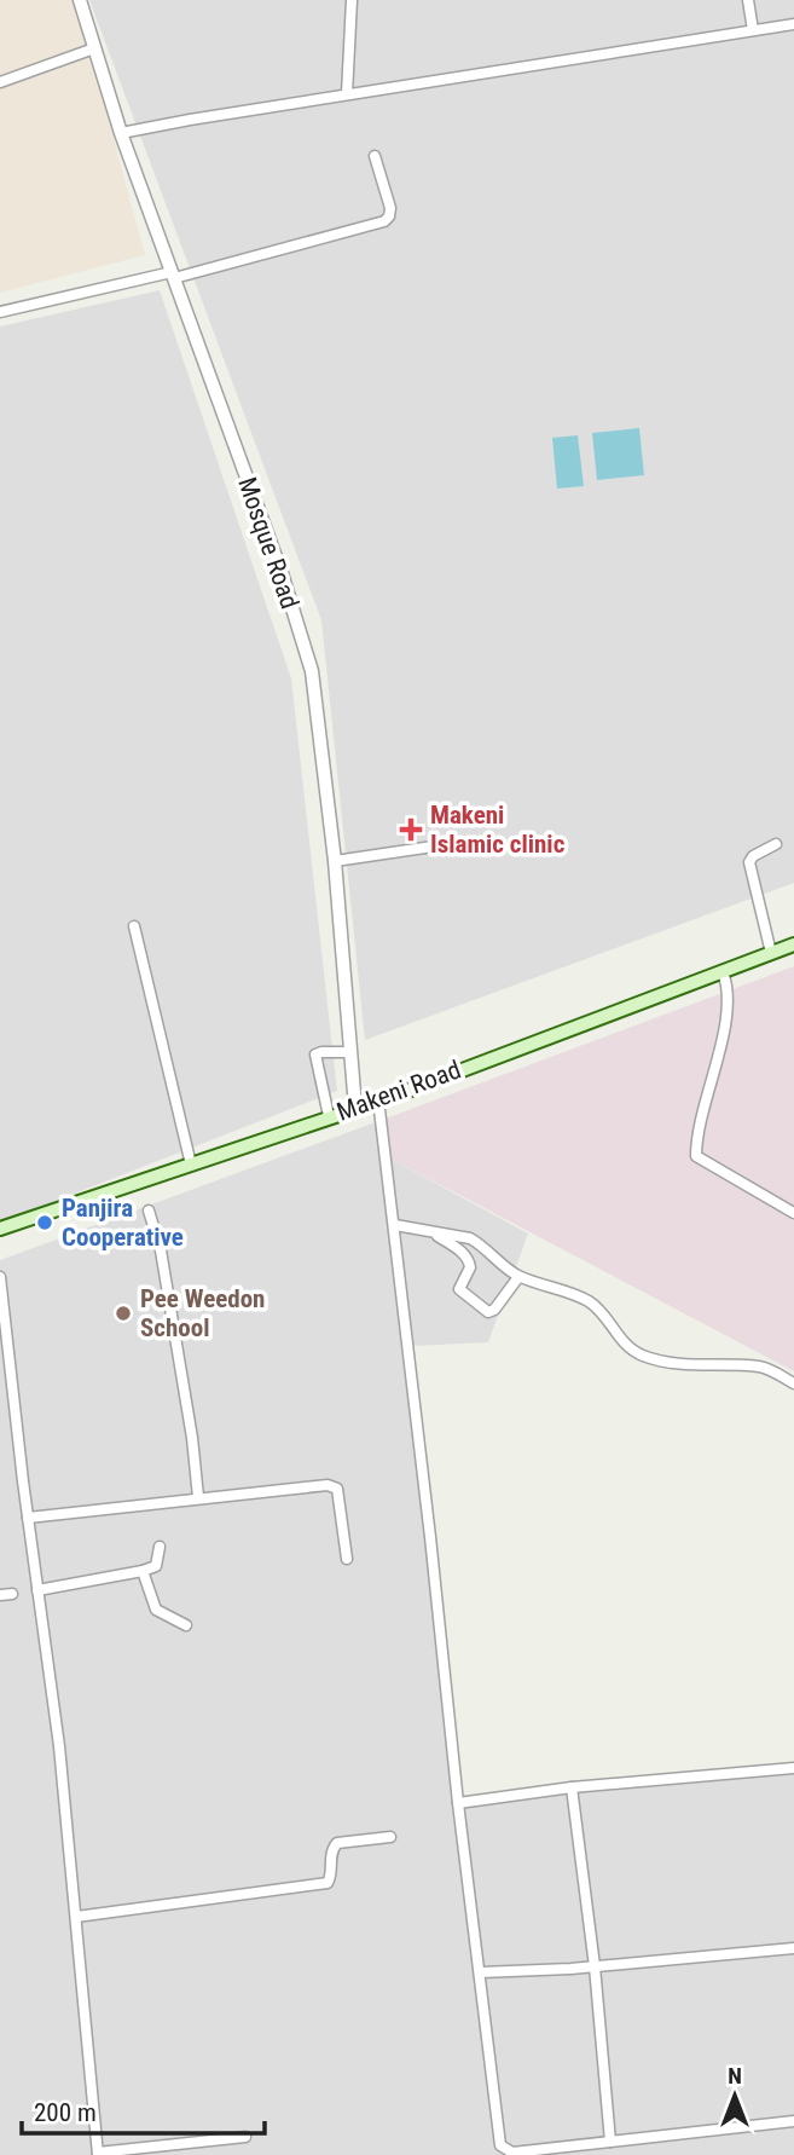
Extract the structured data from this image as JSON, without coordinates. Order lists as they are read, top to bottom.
{
  "streets": {
    "main road": ["Makeni Road"],
    "street": ["Mosque Road"]
  },
  "crossings": [
    ["Mosque Road", "Makeni Road"]
  ],
  "places": {
    "health": ["Makeni Islamic clinic"],
    "other": ["Panjira Cooperative", "Pee Weedon School"]
  },
  "scale_bar": "200 m",
  "north": "top"
}
